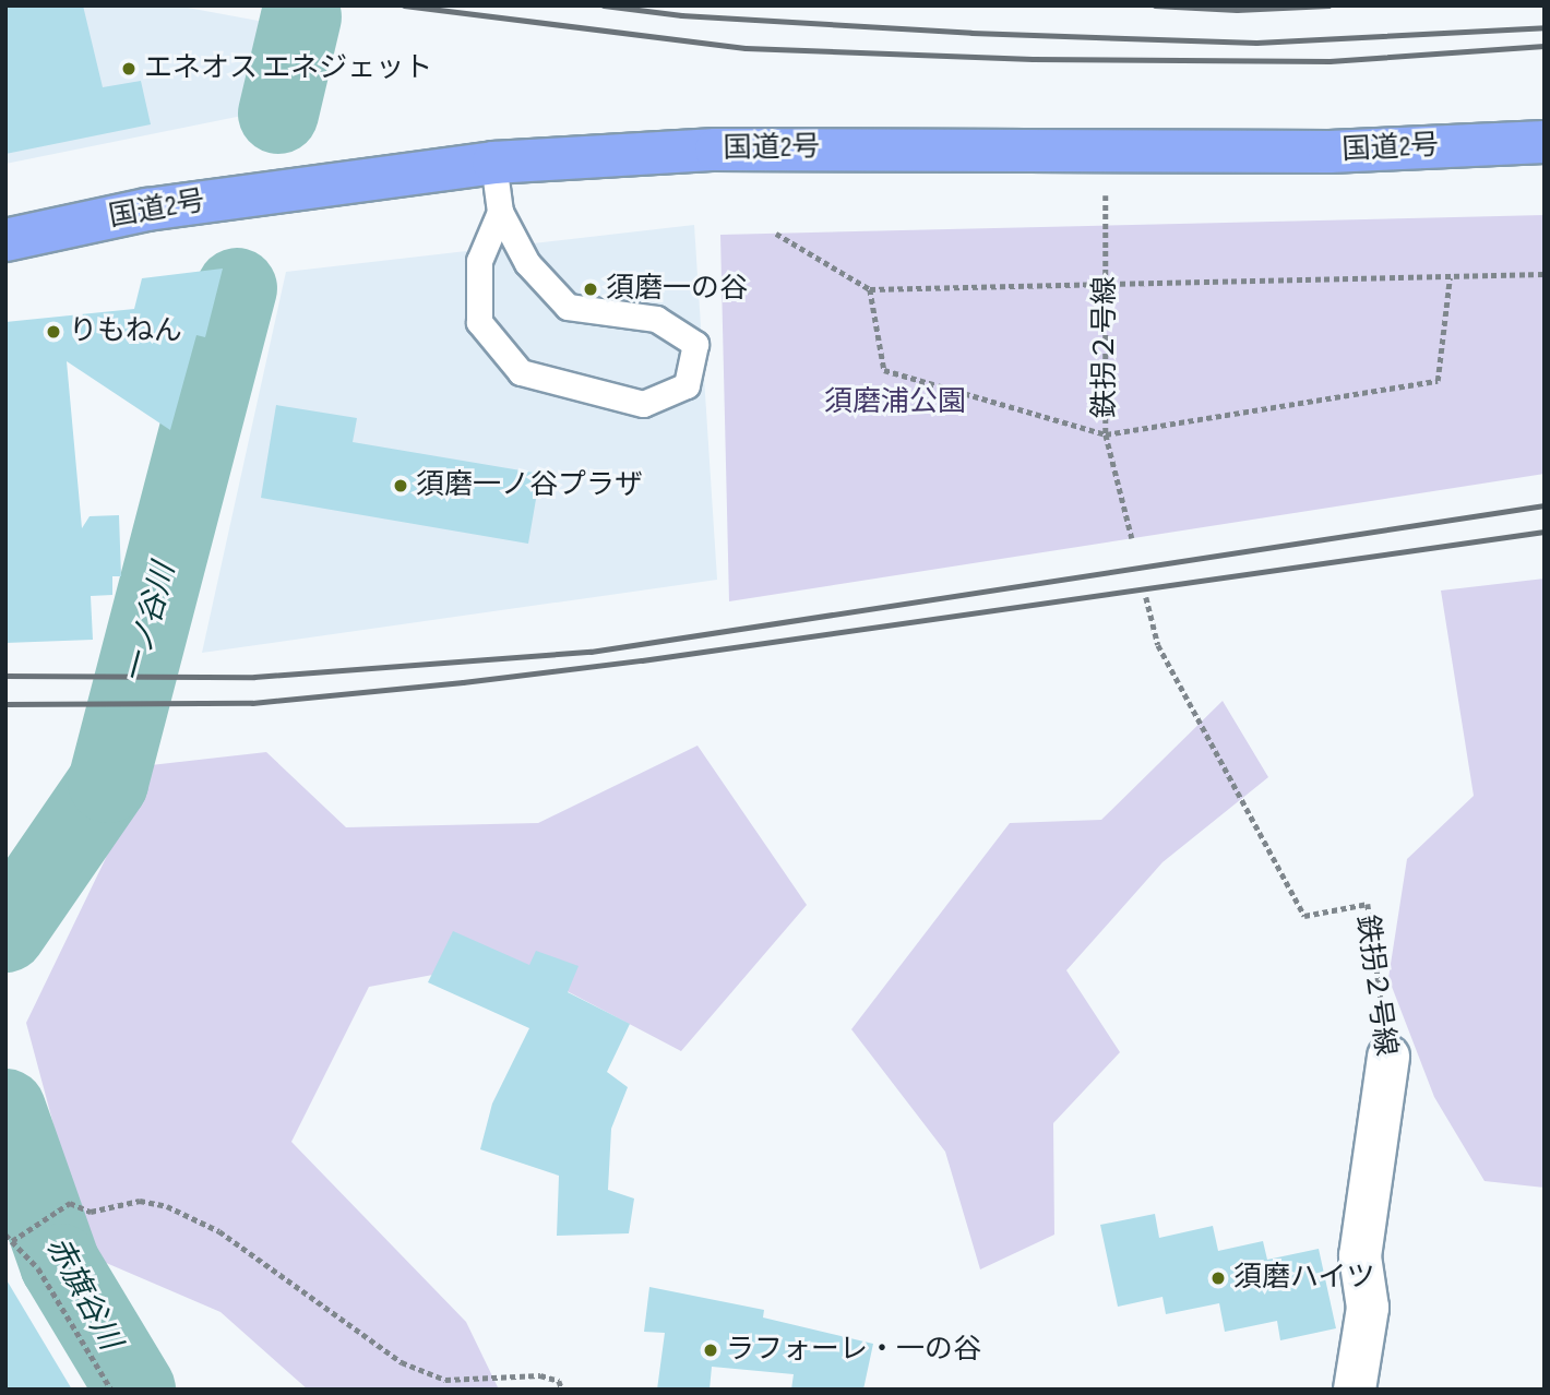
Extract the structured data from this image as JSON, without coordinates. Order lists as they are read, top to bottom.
{
  "streets": {
    "highway": ["国道2号"],
    "street": ["鉄拐２号線"]
  },
  "crossings": [
    ["国道2号", "鉄拐２号線"]
  ],
  "water": ["一ノ谷川", "赤旗谷川"],
  "parks": ["須磨浦公園"],
  "places": [
    "エネオス エネジェット",
    "須磨一の谷",
    "りもねん",
    "須磨一ノ谷プラザ",
    "須磨ハイツ",
    "ラフォーレ・一の谷"
  ]
}
